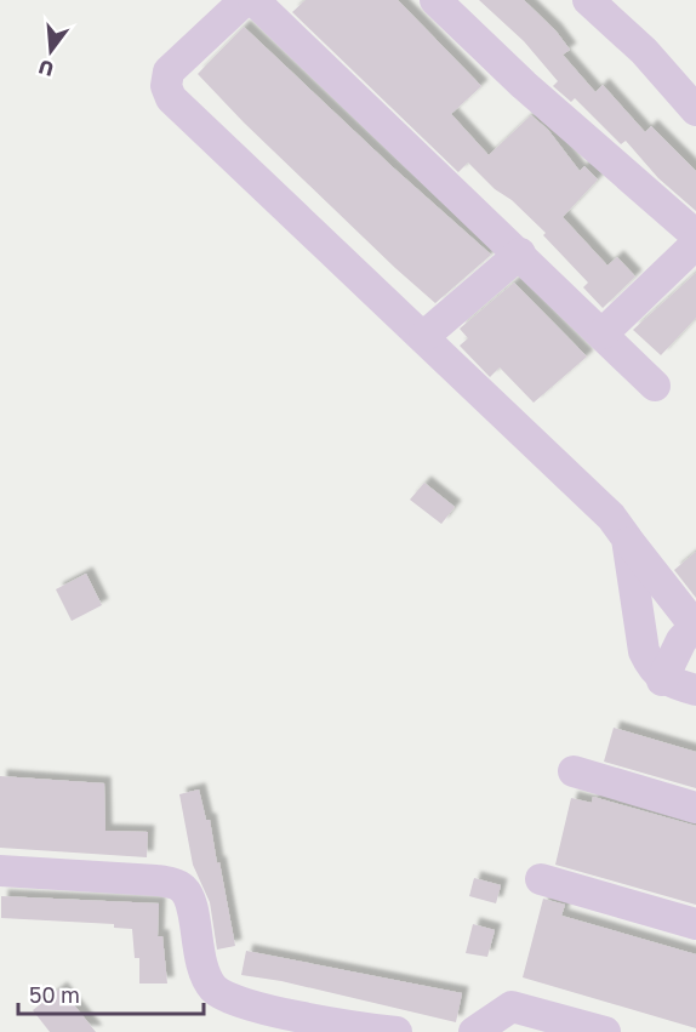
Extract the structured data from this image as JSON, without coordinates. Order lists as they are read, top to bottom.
{
  "scale_bar": "50 m",
  "north": "bottom"
}
